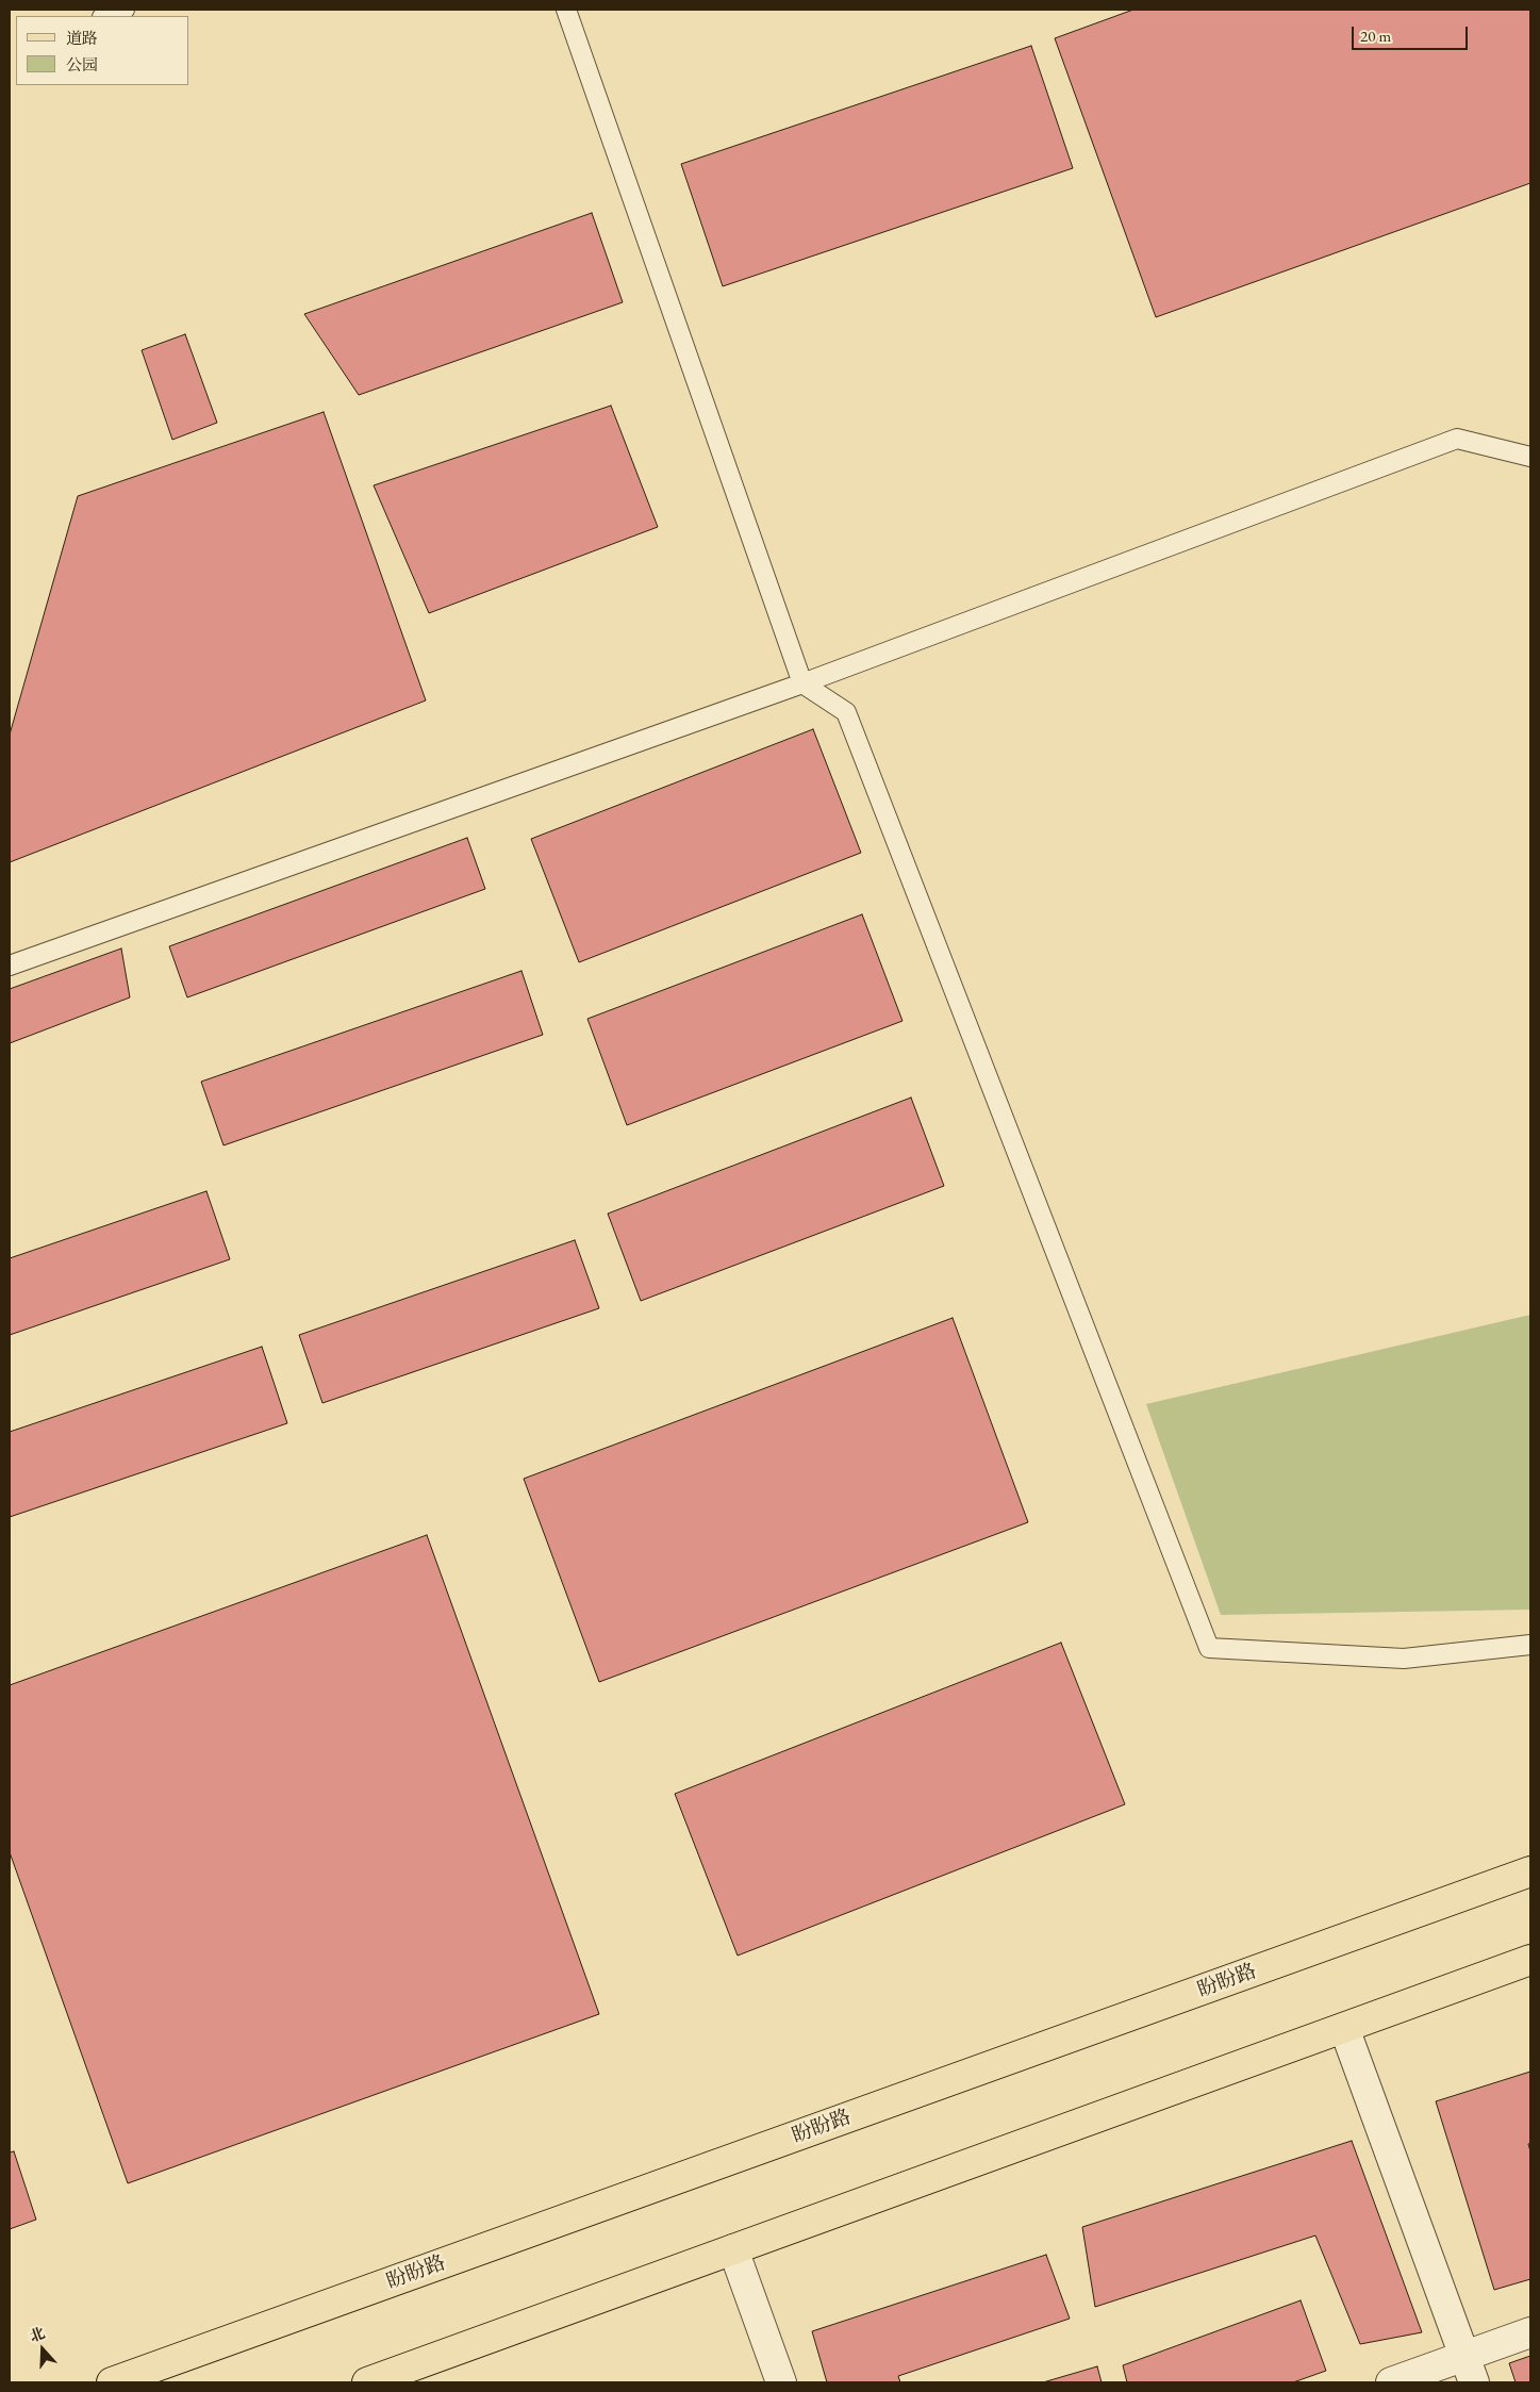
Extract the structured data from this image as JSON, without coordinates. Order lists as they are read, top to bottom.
{
  "streets": {
    "main road": ["盼盼路"]
  },
  "legend": ["道路", "公园"],
  "scale_bar": "20 m",
  "north": "top"
}
